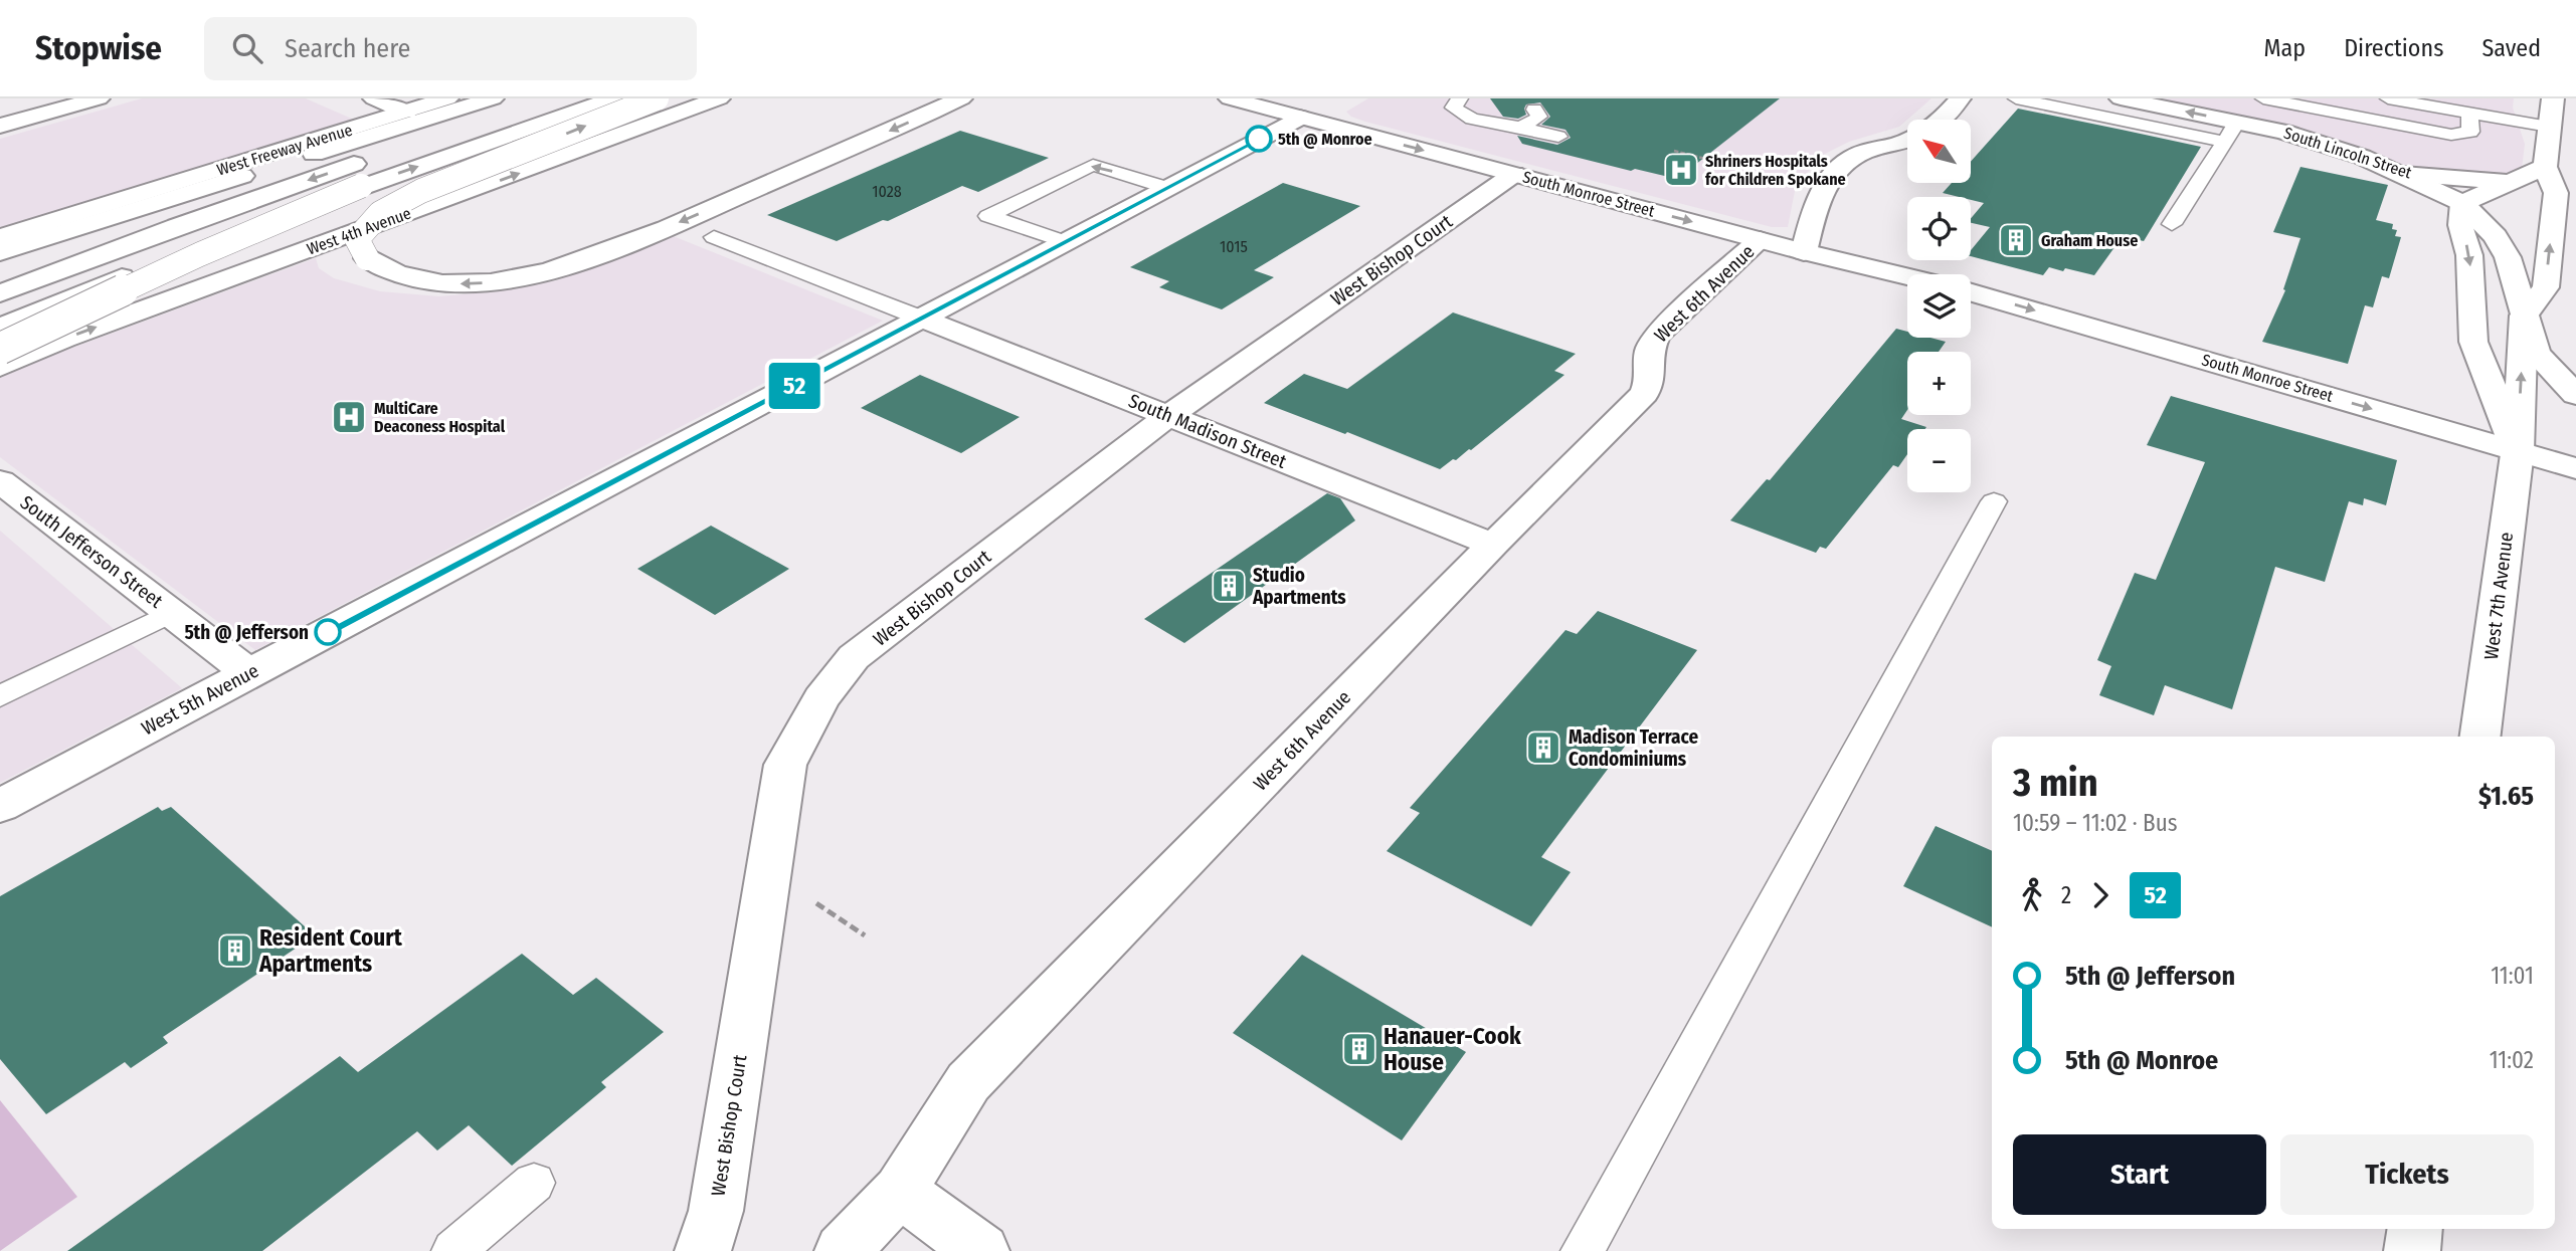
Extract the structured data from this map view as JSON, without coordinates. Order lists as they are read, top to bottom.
{
  "streets": {
    "main road": [
      "West Freeway Avenue",
      "South Lincoln Street",
      "South Monroe Street",
      "West 4th Avenue",
      "West Bishop Court",
      "West 6th Avenue",
      "South Madison Street",
      "South Jefferson Street",
      "West 7th Avenue",
      "West 5th Avenue"
    ]
  },
  "crossings": [
    ["South Lincoln Street", "West 7th Avenue"],
    ["South Monroe Street", "West Bishop Court"],
    ["South Monroe Street", "West 6th Avenue"],
    ["South Monroe Street", "West 7th Avenue"],
    ["South Monroe Street", "West 5th Avenue"],
    ["West Bishop Court", "South Madison Street"],
    ["West 6th Avenue", "South Madison Street"],
    ["South Madison Street", "West 5th Avenue"],
    ["South Jefferson Street", "West 5th Avenue"]
  ],
  "one_way": ["South Monroe Street"],
  "places": {
    "other": ["5th @ Monroe", "5th @ Jefferson"],
    "hospital": ["Shriners Hospitals for Children Spokane", "MultiCare Deaconess Hospital"],
    "building": [
      "Graham House",
      "Studio Apartments",
      "Madison Terrace Condominiums",
      "Resident Court Apartments",
      "Hanauer-Cook House"
    ]
  },
  "lines": ["bus line 52"],
  "house_numbers": ["1028", "1015"],
  "north": "top left",
  "page": {
    "header": "Stopwise",
    "search": "Search here",
    "nav": ["Map", "Directions", "Saved"],
    "on_map": "52",
    "map_buttons": ["+", "−"],
    "heading": ["3 min", "10:59 – 11:02 · Bus", "$1.65"],
    "legs": ["2", "52"],
    "list": [
      {
        "name": "5th @ Jefferson",
        "value": "11:01"
      },
      {
        "name": "5th @ Monroe",
        "value": "11:02"
      }
    ],
    "buttons": ["Start", "Tickets"]
  }
}
